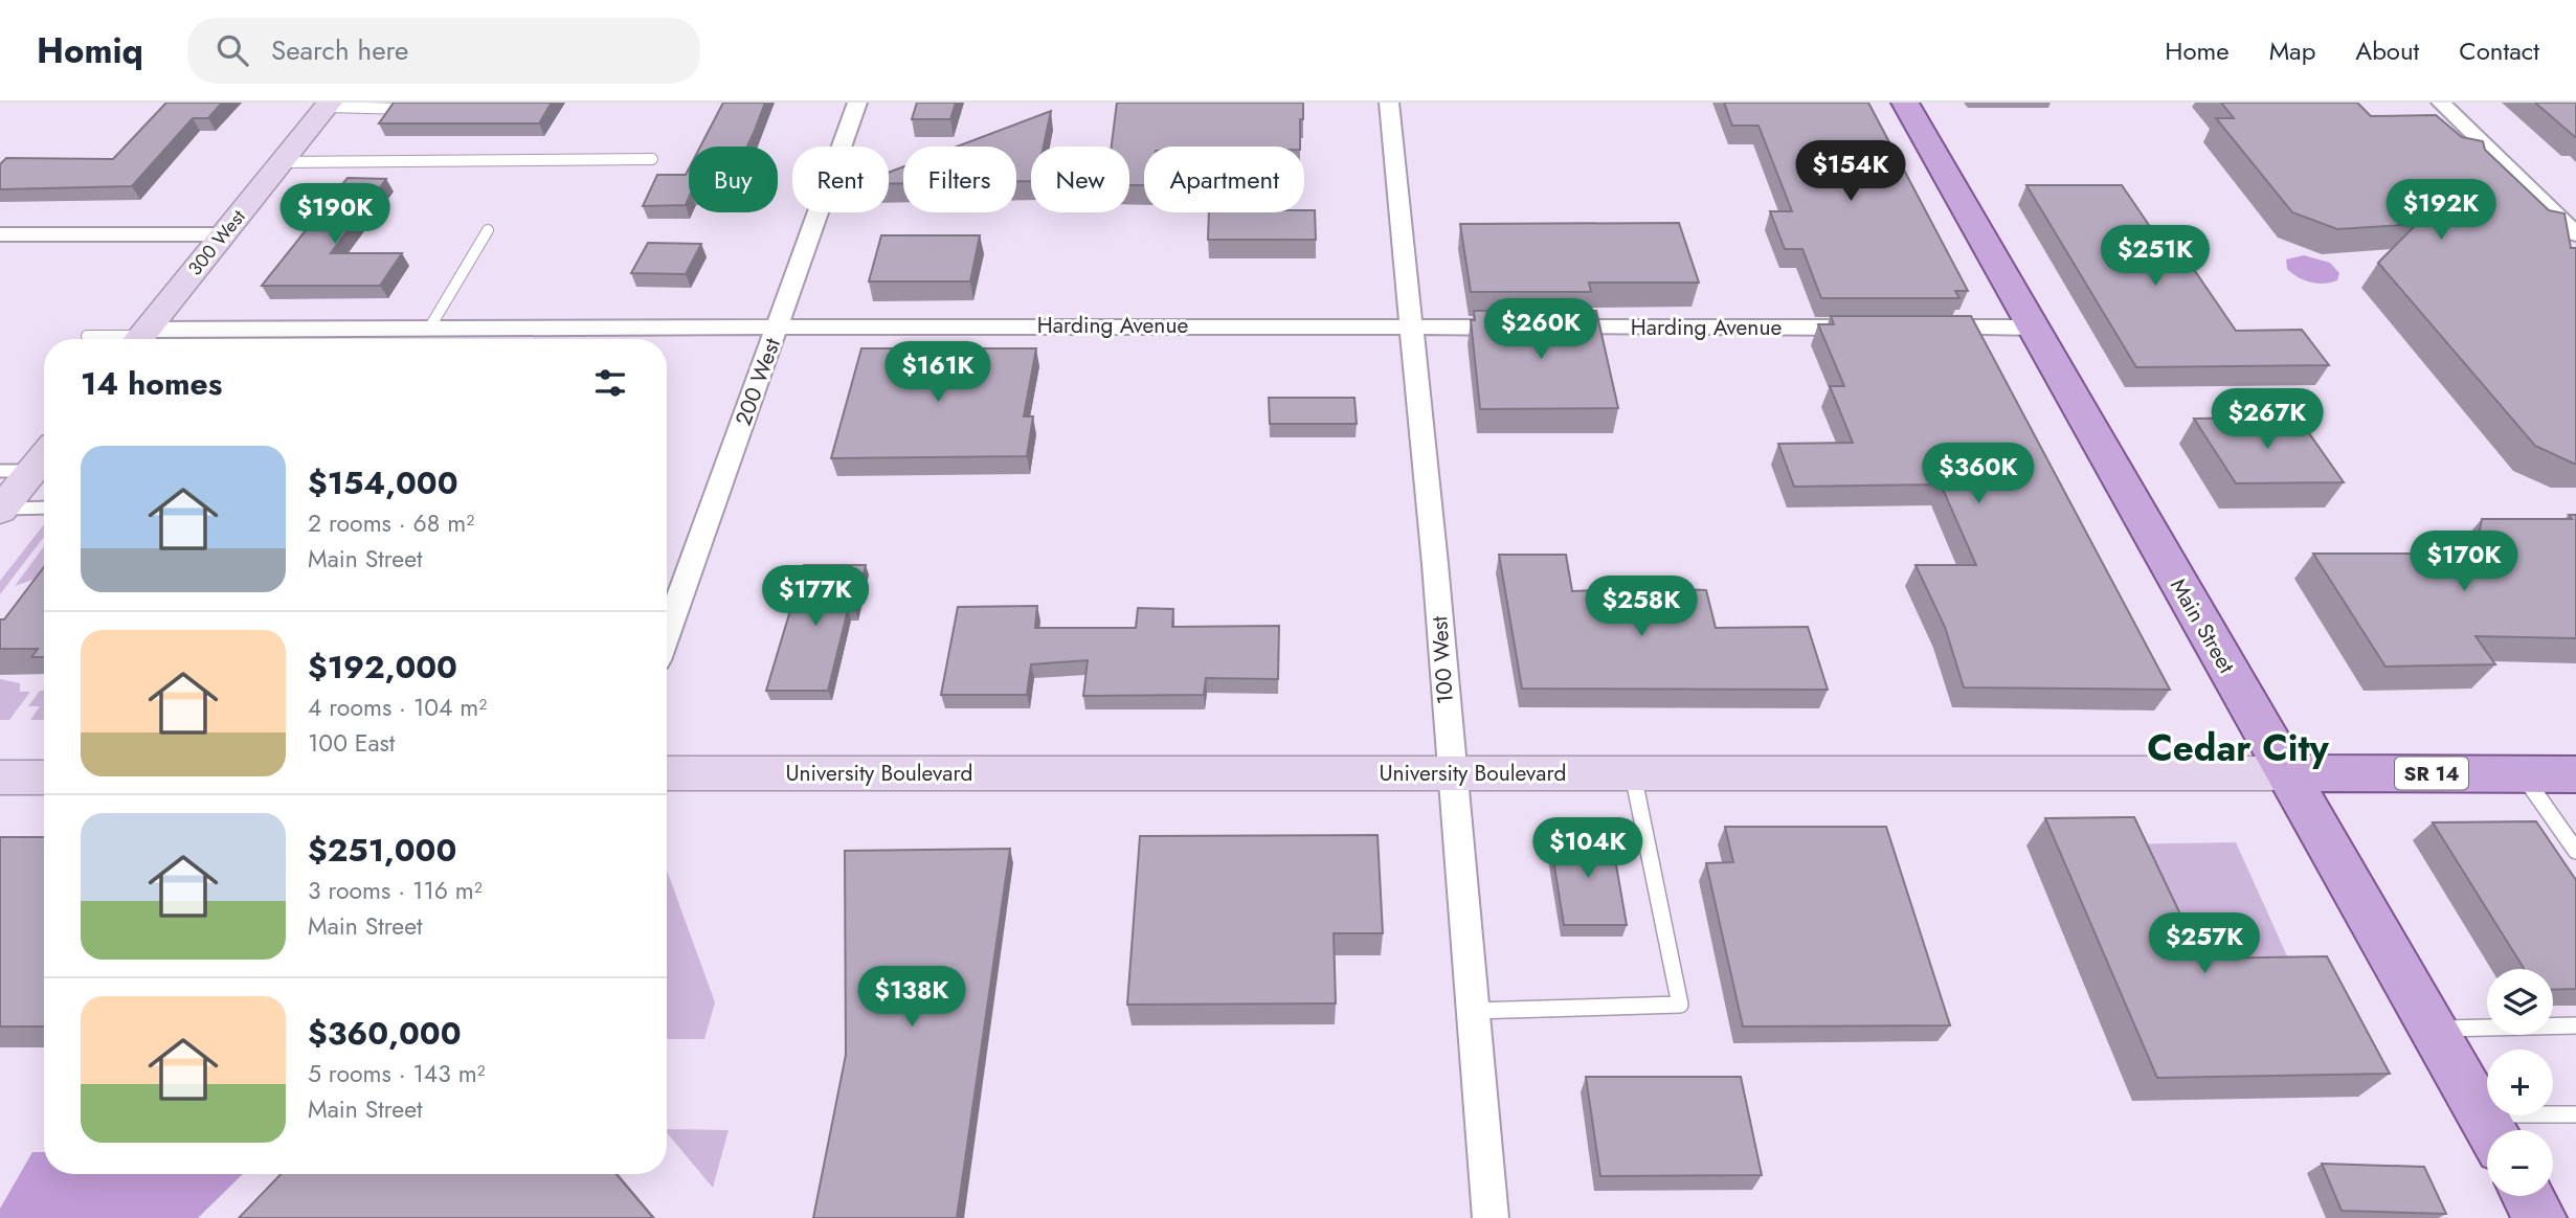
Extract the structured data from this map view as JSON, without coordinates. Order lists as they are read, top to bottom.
{
  "streets": {
    "main road": [
      "300 West",
      "Main Street",
      "University Boulevard",
      "SR 14"
    ],
    "street": ["Harding Avenue", "200 West", "100 West"]
  },
  "crossings": [
    ["300 West", "Harding Avenue"],
    ["Harding Avenue", "200 West"],
    ["Harding Avenue", "100 West"],
    ["Main Street", "University Boulevard"],
    ["Main Street", "SR 14"],
    ["100 West", "University Boulevard"],
    ["University Boulevard", "SR 14"]
  ],
  "districts": ["Cedar City"],
  "page": {
    "header": "Homiq",
    "search": "Search here",
    "nav": [
      "Home",
      "Map",
      "About",
      "Contact"
    ],
    "price": [
      "$154K",
      "$192K",
      "$190K",
      "$251K",
      "$260K",
      "$161K",
      "$267K",
      "$360K",
      "$170K",
      "$177K",
      "$258K",
      "$104K",
      "$257K",
      "$138K"
    ],
    "chip": [
      "Buy",
      "Rent",
      "Filters",
      "New",
      "Apartment"
    ],
    "heading": "14 homes",
    "list": [
      {
        "name": "$154,000",
        "note": "2 rooms · 68 m² · Main Street"
      },
      {
        "name": "$192,000",
        "note": "4 rooms · 104 m² · 100 East"
      },
      {
        "name": "$251,000",
        "note": "3 rooms · 116 m² · Main Street"
      },
      {
        "name": "$360,000",
        "note": "5 rooms · 143 m² · Main Street"
      }
    ],
    "map_buttons": ["+", "−"]
  }
}
